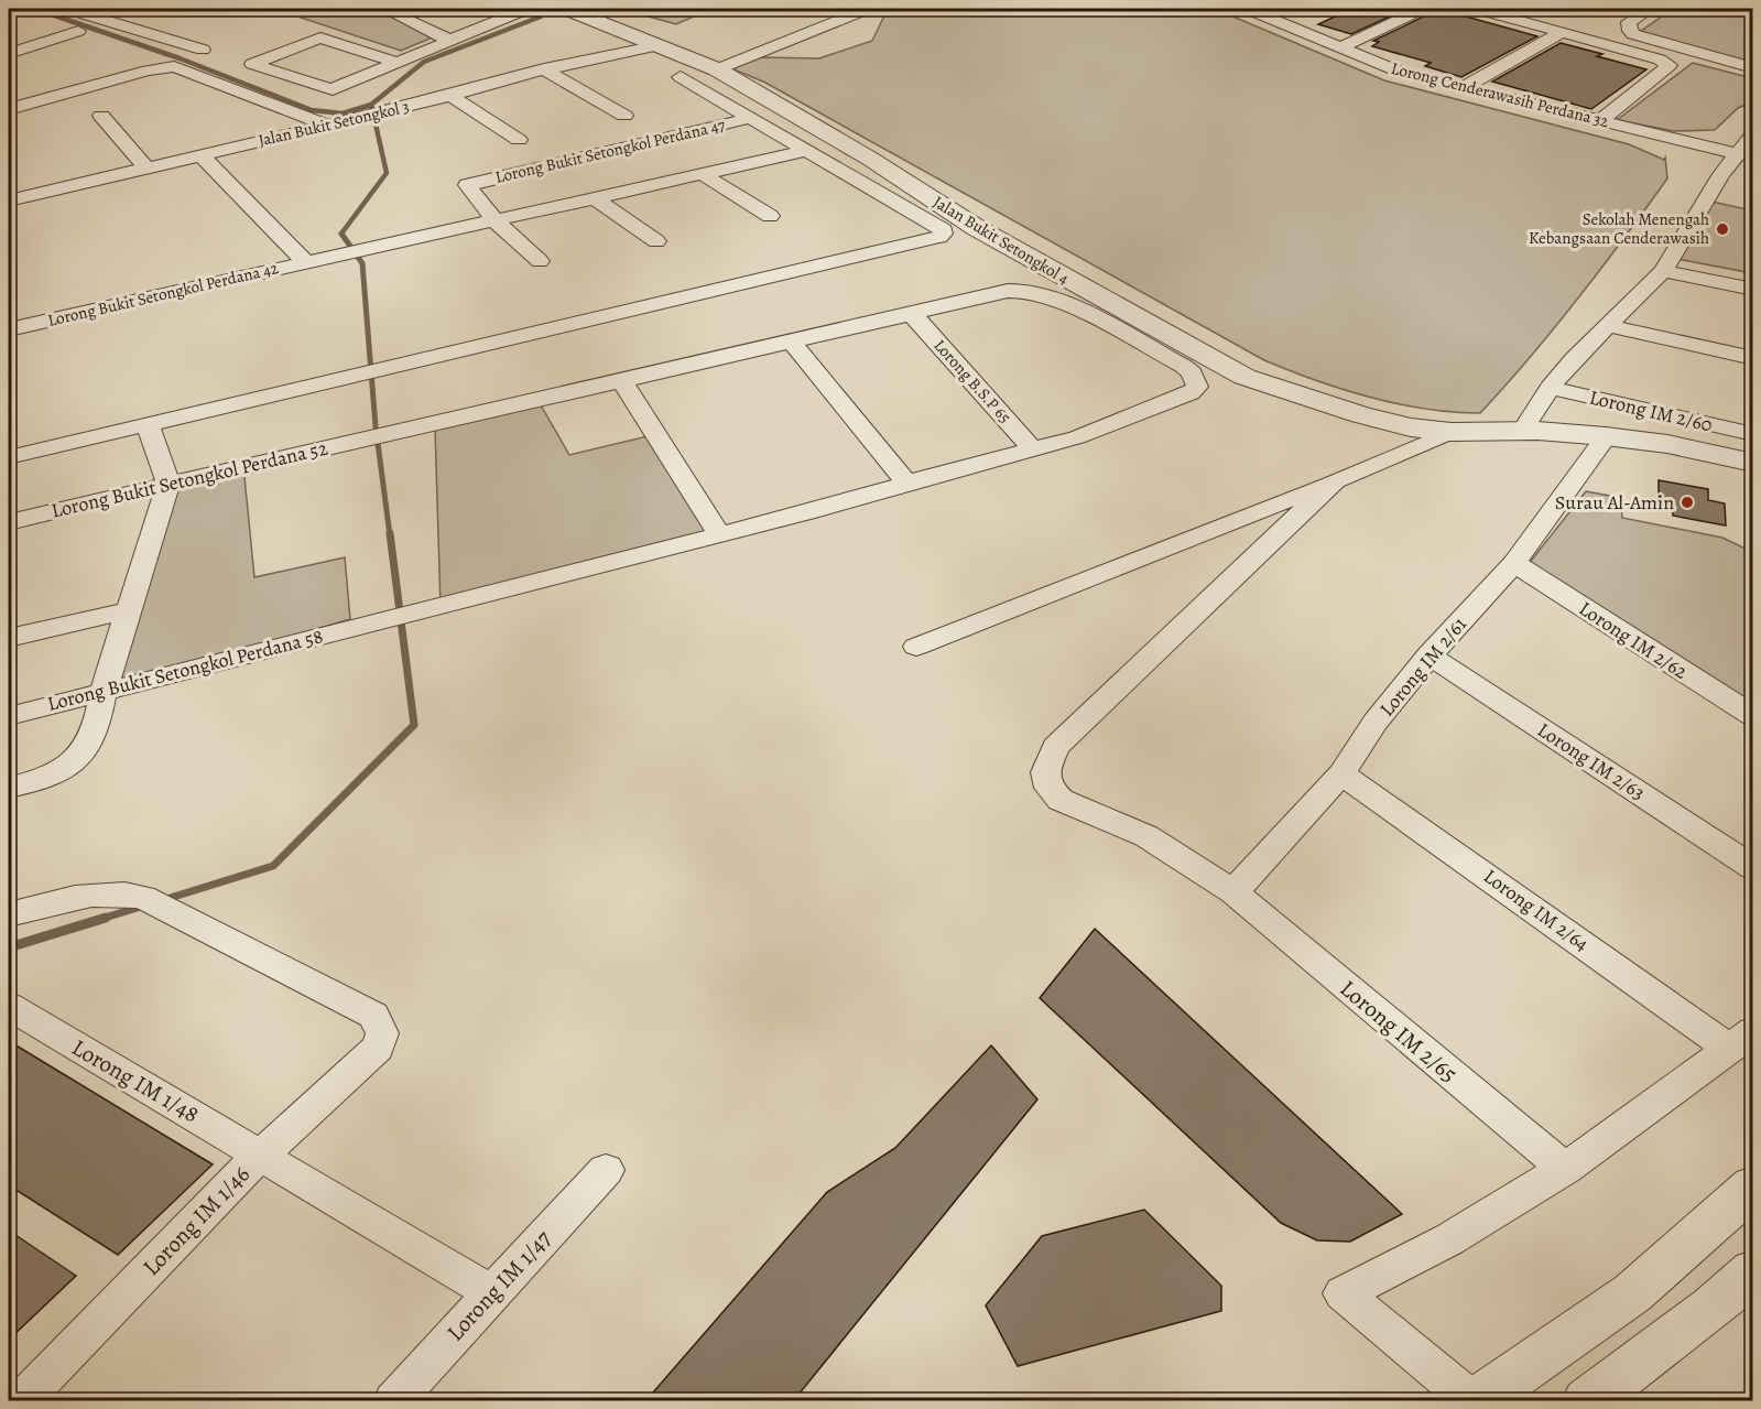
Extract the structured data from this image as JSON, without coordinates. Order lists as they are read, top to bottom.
{
  "streets": {
    "street": [
      "Lorong Cenderawasih Perdana 32",
      "Jalan Bukit Setongkol 3",
      "Lorong Bukit Setongkol Perdana 47",
      "Jalan Bukit Setongkol 4",
      "Lorong Bukit Setongkol Perdana 42",
      "Lorong B.S.P 65",
      "Lorong IM 2/60",
      "Lorong Bukit Setongkol Perdana 52",
      "Lorong IM 2/62",
      "Lorong IM 2/61",
      "Lorong Bukit Setongkol Perdana 58",
      "Lorong IM 2/63",
      "Lorong IM 2/64",
      "Lorong IM 2/65",
      "Lorong IM 1/48",
      "Lorong IM 1/46",
      "Lorong IM 1/47"
    ]
  },
  "crossings": [
    ["Jalan Bukit Setongkol 3", "Jalan Bukit Setongkol 4"],
    ["Lorong Bukit Setongkol Perdana 47", "Lorong Bukit Setongkol Perdana 42"],
    ["Jalan Bukit Setongkol 4", "Lorong IM 2/61"],
    ["Lorong B.S.P 65", "Lorong Bukit Setongkol Perdana 52"],
    ["Lorong B.S.P 65", "Lorong Bukit Setongkol Perdana 58"],
    ["Lorong Bukit Setongkol Perdana 52", "Lorong Bukit Setongkol Perdana 58"],
    ["Lorong IM 2/62", "Lorong IM 2/61"],
    ["Lorong IM 2/61", "Lorong IM 2/63"],
    ["Lorong IM 2/61", "Lorong IM 2/64"],
    ["Lorong IM 2/61", "Lorong IM 2/65"],
    ["Lorong IM 1/48", "Lorong IM 1/46"],
    ["Lorong IM 1/48", "Lorong IM 1/47"]
  ],
  "places": ["Sekolah Menengah Kebangsaan Cenderawasih", "Surau Al-Amin"]
}
